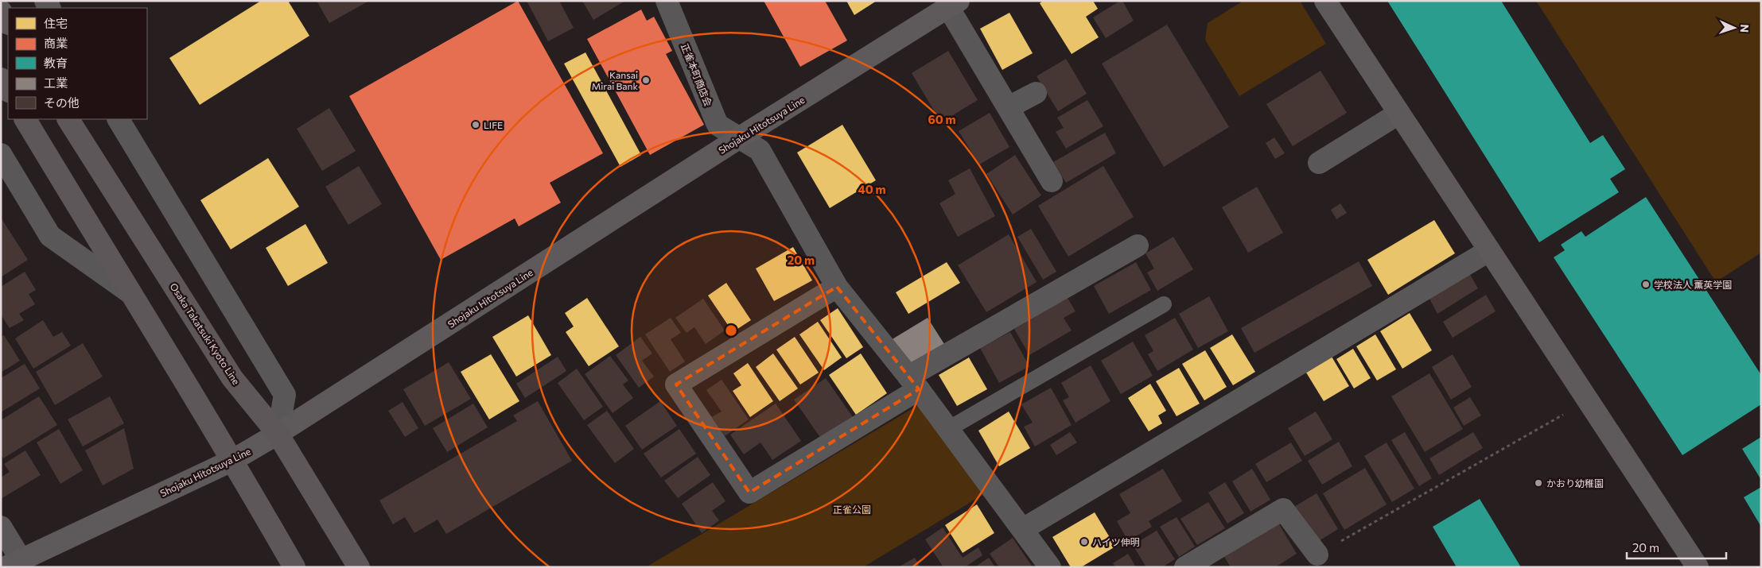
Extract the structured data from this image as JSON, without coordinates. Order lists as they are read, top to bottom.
{
  "streets": {
    "main road": ["Shojaku Hitotsuya Line", "Osaka Takatsuki Kyoto Line"],
    "street": ["正雀本町商店会"]
  },
  "crossings": [
    ["正雀本町商店会", "Shojaku Hitotsuya Line"],
    ["Shojaku Hitotsuya Line", "Osaka Takatsuki Kyoto Line"]
  ],
  "parks": ["正雀公園"],
  "places": [
    "Kansai Mirai Bank",
    "LIFE",
    "学校法人 薫英学園",
    "かおり幼稚園",
    "ハイツ伸明"
  ],
  "legend": [
    "住宅",
    "商業",
    "教育",
    "工業",
    "その他"
  ],
  "scale_bar": "20 m",
  "north": "right",
  "rings": ["60 m", "40 m", "20 m"]
}
